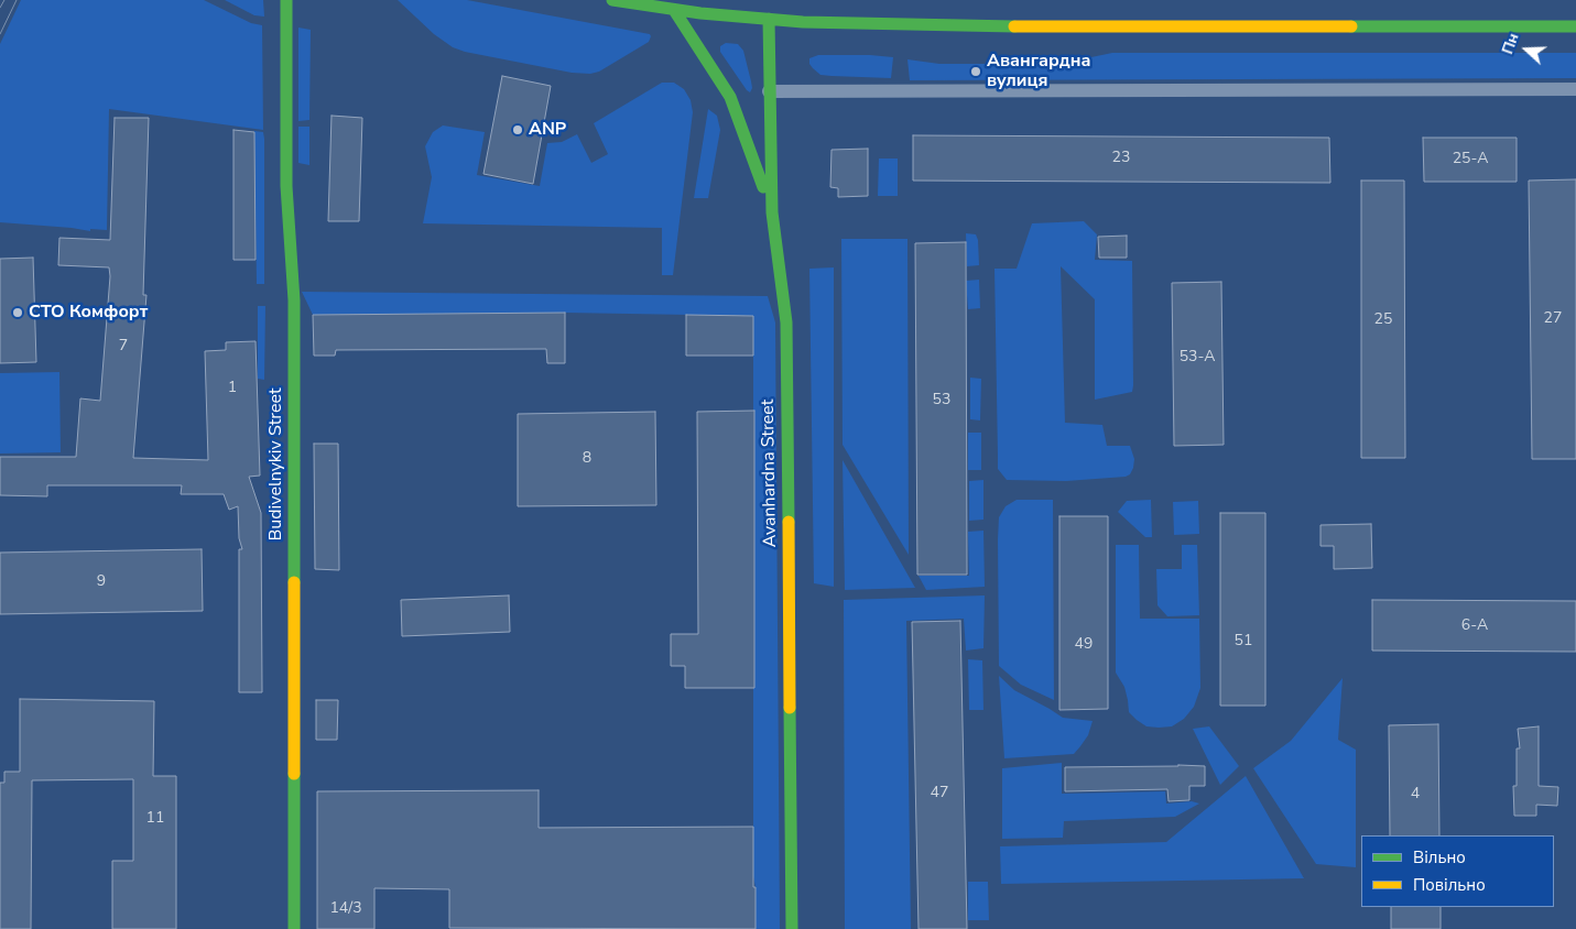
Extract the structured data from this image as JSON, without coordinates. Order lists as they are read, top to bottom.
{
  "streets": {
    "street": ["Budivelnykiv Street", "Avanhardna Street"]
  },
  "places": ["Авангардна вулиця", "ANP", "СТО Комфорт"],
  "house_numbers": [
    "23",
    "25-А",
    "27",
    "25",
    "7",
    "53-А",
    "1",
    "53",
    "8",
    "9",
    "6-А",
    "51",
    "49",
    "47",
    "4",
    "11",
    "14/3"
  ],
  "legend": ["Вільно", "Повільно"],
  "north": "left"
}
